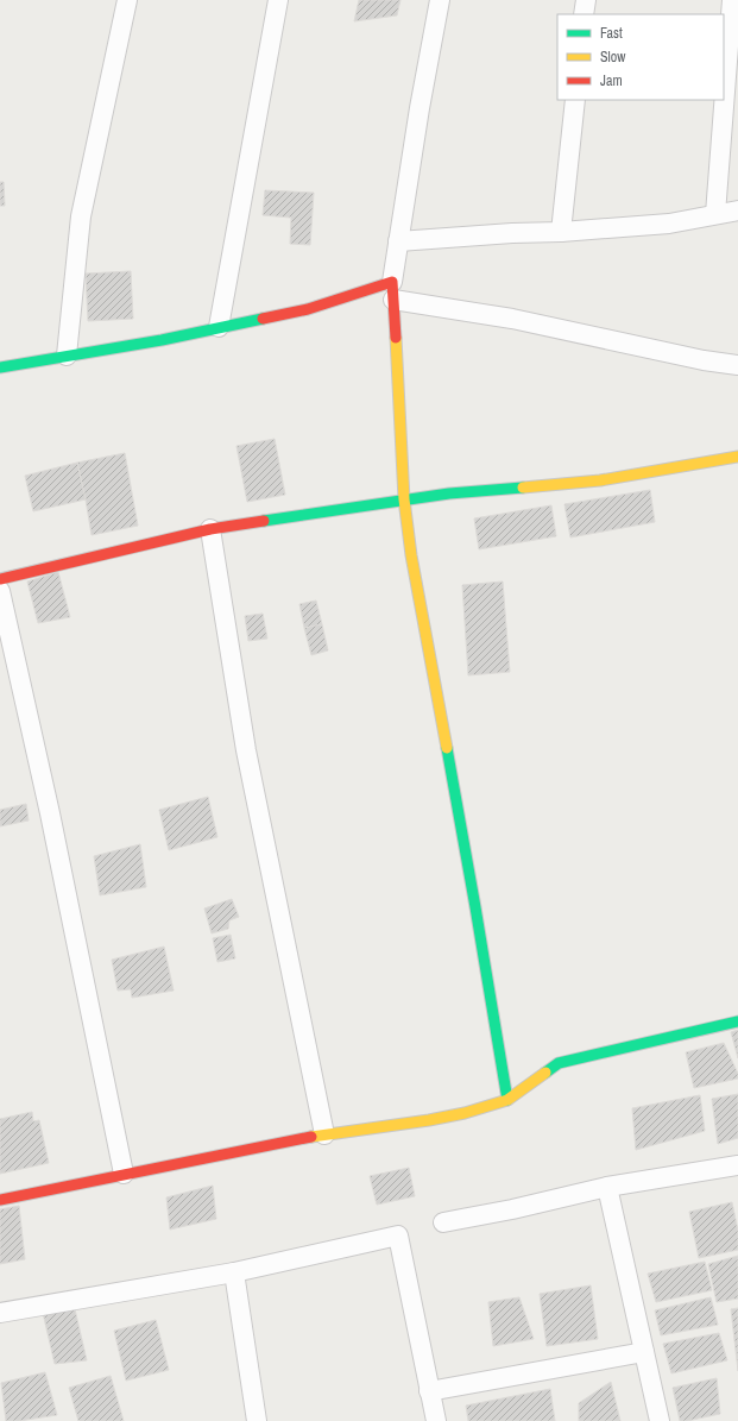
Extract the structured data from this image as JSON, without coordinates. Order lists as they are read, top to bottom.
{
  "legend": ["Fast", "Slow", "Jam"]
}
